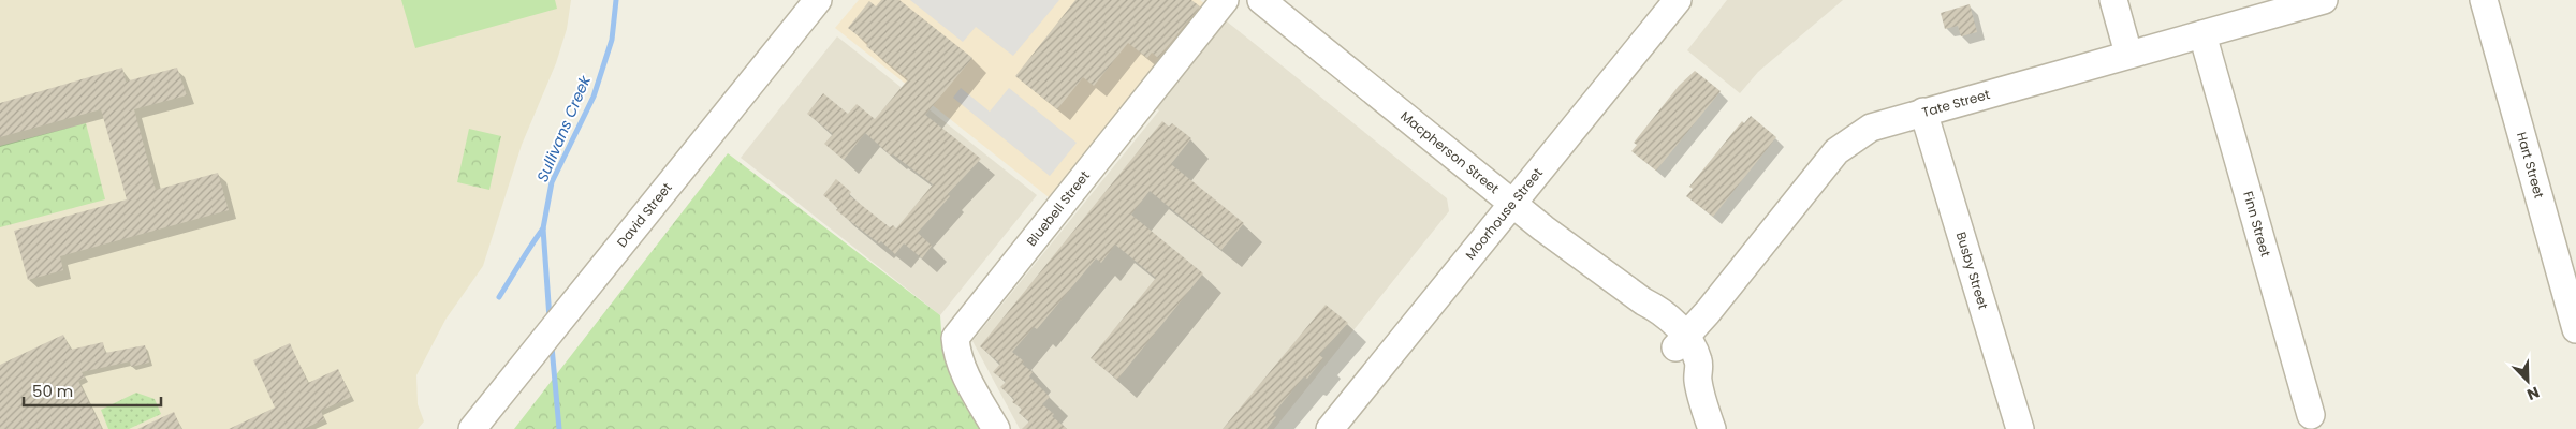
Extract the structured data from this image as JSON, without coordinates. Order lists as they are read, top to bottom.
{
  "streets": {
    "street": [
      "Tate Street",
      "Macpherson Street",
      "Hart Street",
      "Bluebell Street",
      "David Street",
      "Moorhouse Street",
      "Finn Street",
      "Busby Street"
    ]
  },
  "crossings": [
    ["Tate Street", "Macpherson Street"],
    ["Tate Street", "Finn Street"],
    ["Tate Street", "Busby Street"],
    ["Macpherson Street", "Moorhouse Street"]
  ],
  "water": ["Sullivans Creek"],
  "scale_bar": "50 m",
  "north": "bottom right"
}
